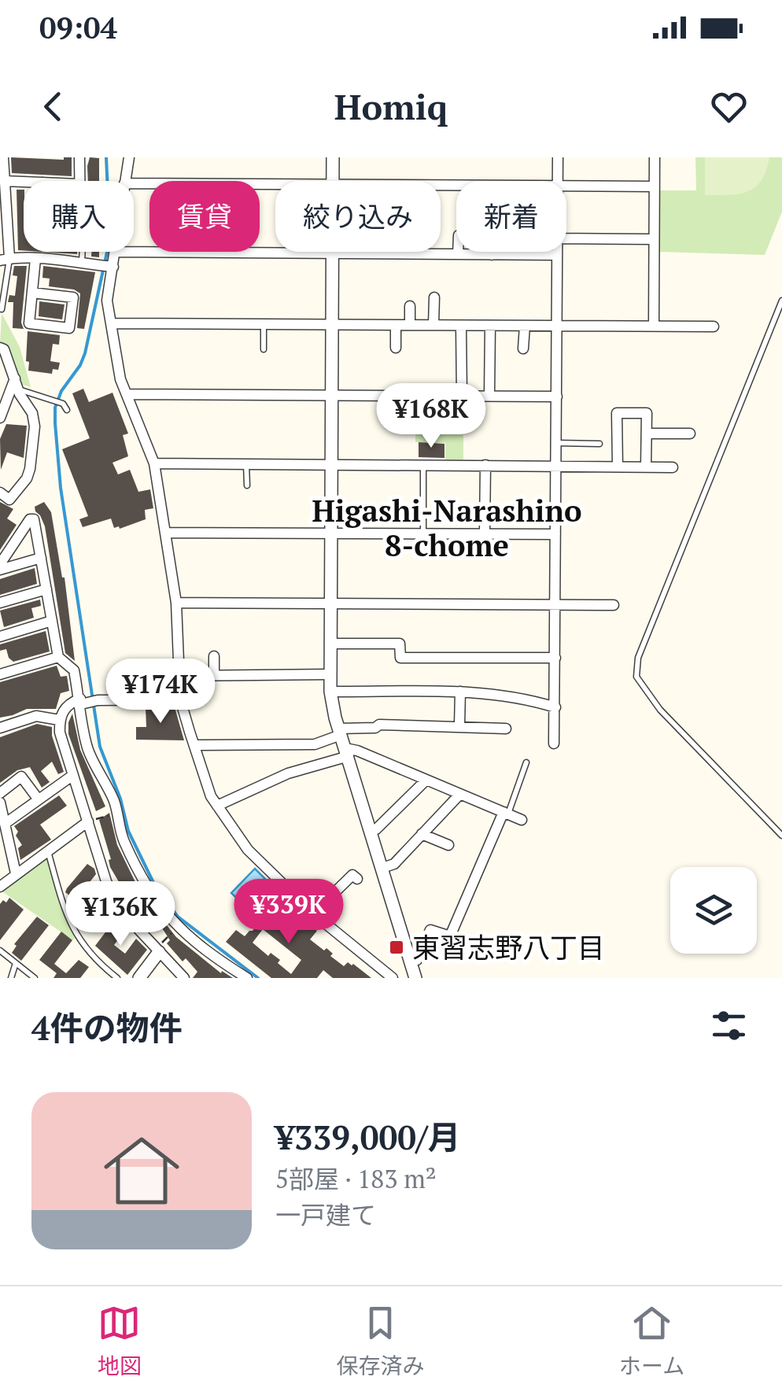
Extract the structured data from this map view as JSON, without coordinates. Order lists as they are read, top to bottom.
{
  "districts": ["Higashi-Narashino 8-chome"],
  "places": {
    "transit": ["東習志野八丁目"]
  },
  "page": {
    "status": "09:04",
    "header": "Homiq",
    "chip": [
      "購入",
      "賃貸",
      "絞り込み",
      "新着"
    ],
    "price": [
      "¥168K",
      "¥174K",
      "¥339K",
      "¥136K"
    ],
    "heading": "4件の物件",
    "list": [
      {
        "name": "¥339,000/月",
        "note": "5部屋 · 183 m² · 一戸建て"
      }
    ],
    "tabs": ["地図", "保存済み", "ホーム"]
  }
}
